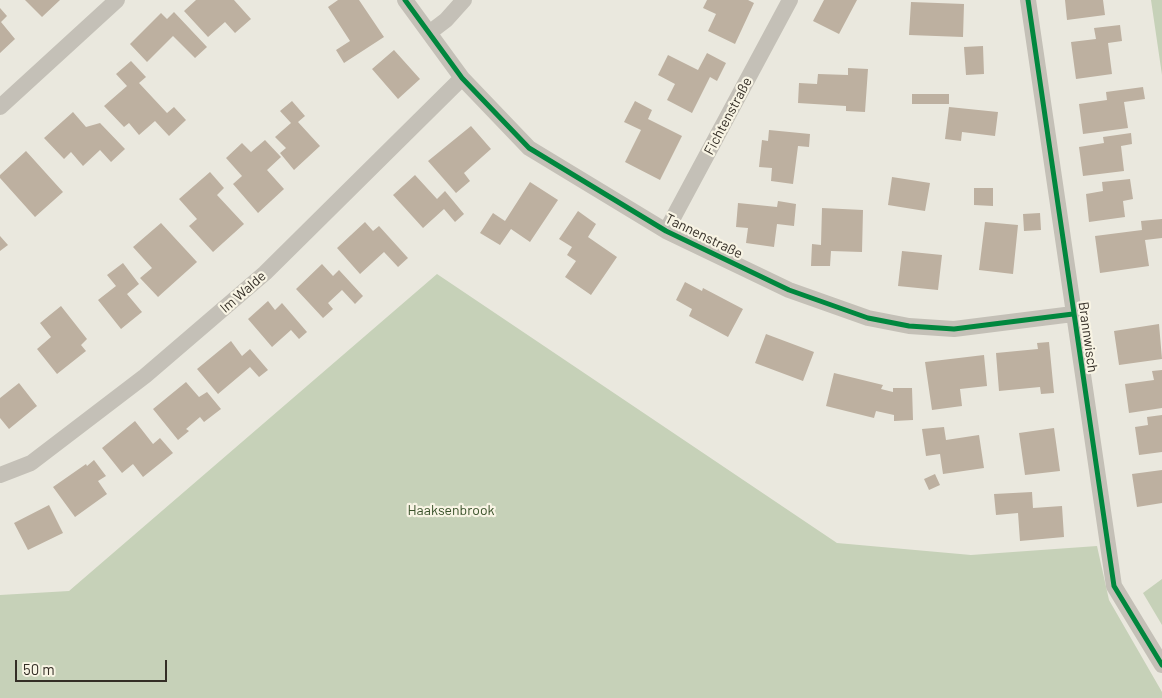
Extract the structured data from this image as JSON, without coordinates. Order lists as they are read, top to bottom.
{
  "streets": {
    "street": [
      "Fichtenstraße",
      "Tannenstraße",
      "Im Walde",
      "Brannwisch"
    ]
  },
  "crossings": [
    ["Fichtenstraße", "Tannenstraße"],
    ["Tannenstraße", "Im Walde"],
    ["Tannenstraße", "Brannwisch"]
  ],
  "parks": ["Haaksenbrook"],
  "scale_bar": "50 m"
}
